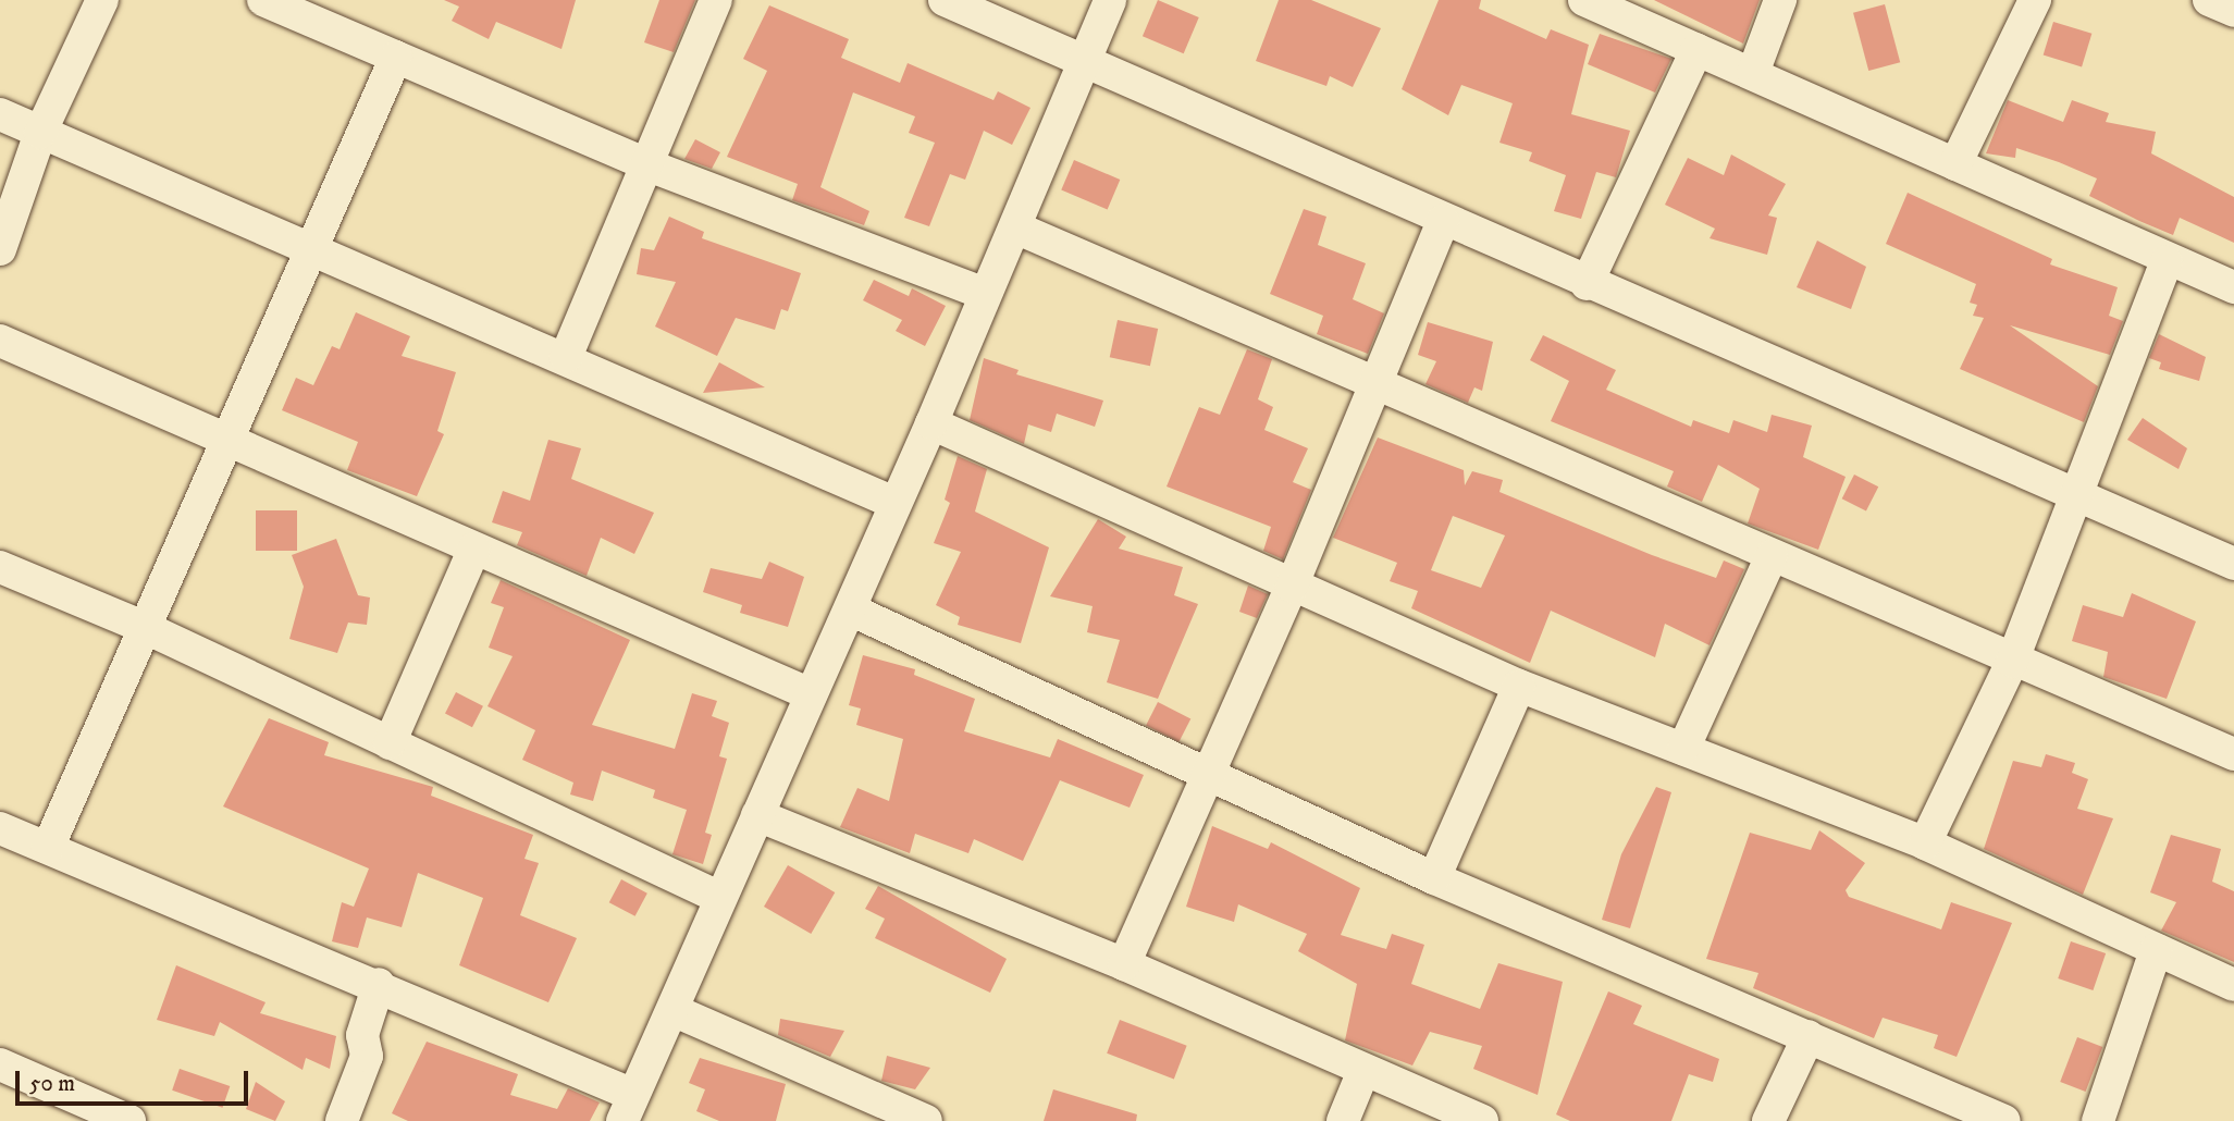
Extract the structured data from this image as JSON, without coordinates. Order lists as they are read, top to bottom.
{
  "scale_bar": "50 m"
}
